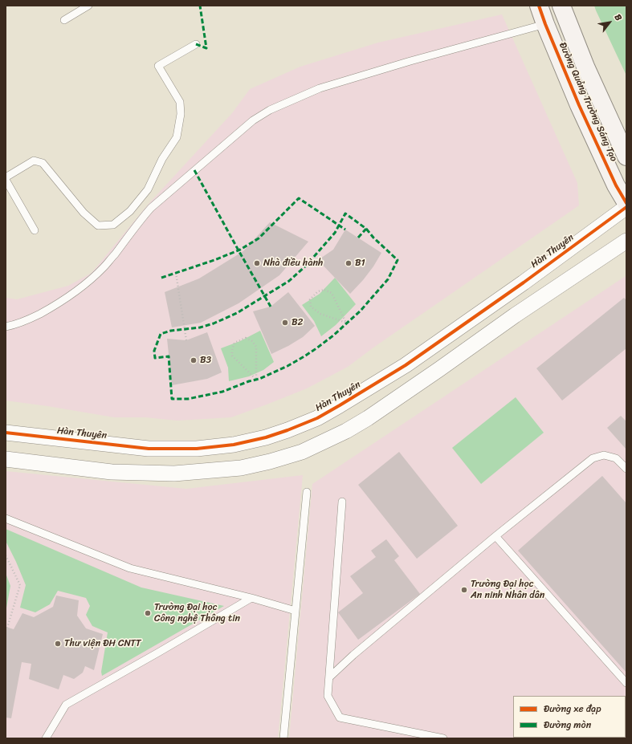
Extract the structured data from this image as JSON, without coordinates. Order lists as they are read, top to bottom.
{
  "streets": {
    "street": ["Đường Quảng Trường Sáng Tạo", "Hàn Thuyên"]
  },
  "places": [
    "Nhà điều hành",
    "B1",
    "B2",
    "B3",
    "Trường Đại học An ninh Nhân dân",
    "Trường Đại học Công nghệ Thông tin",
    "Thư viện ĐH CNTT"
  ],
  "legend": ["Đường xe đạp", "Đường mòn"],
  "north": "top right"
}
